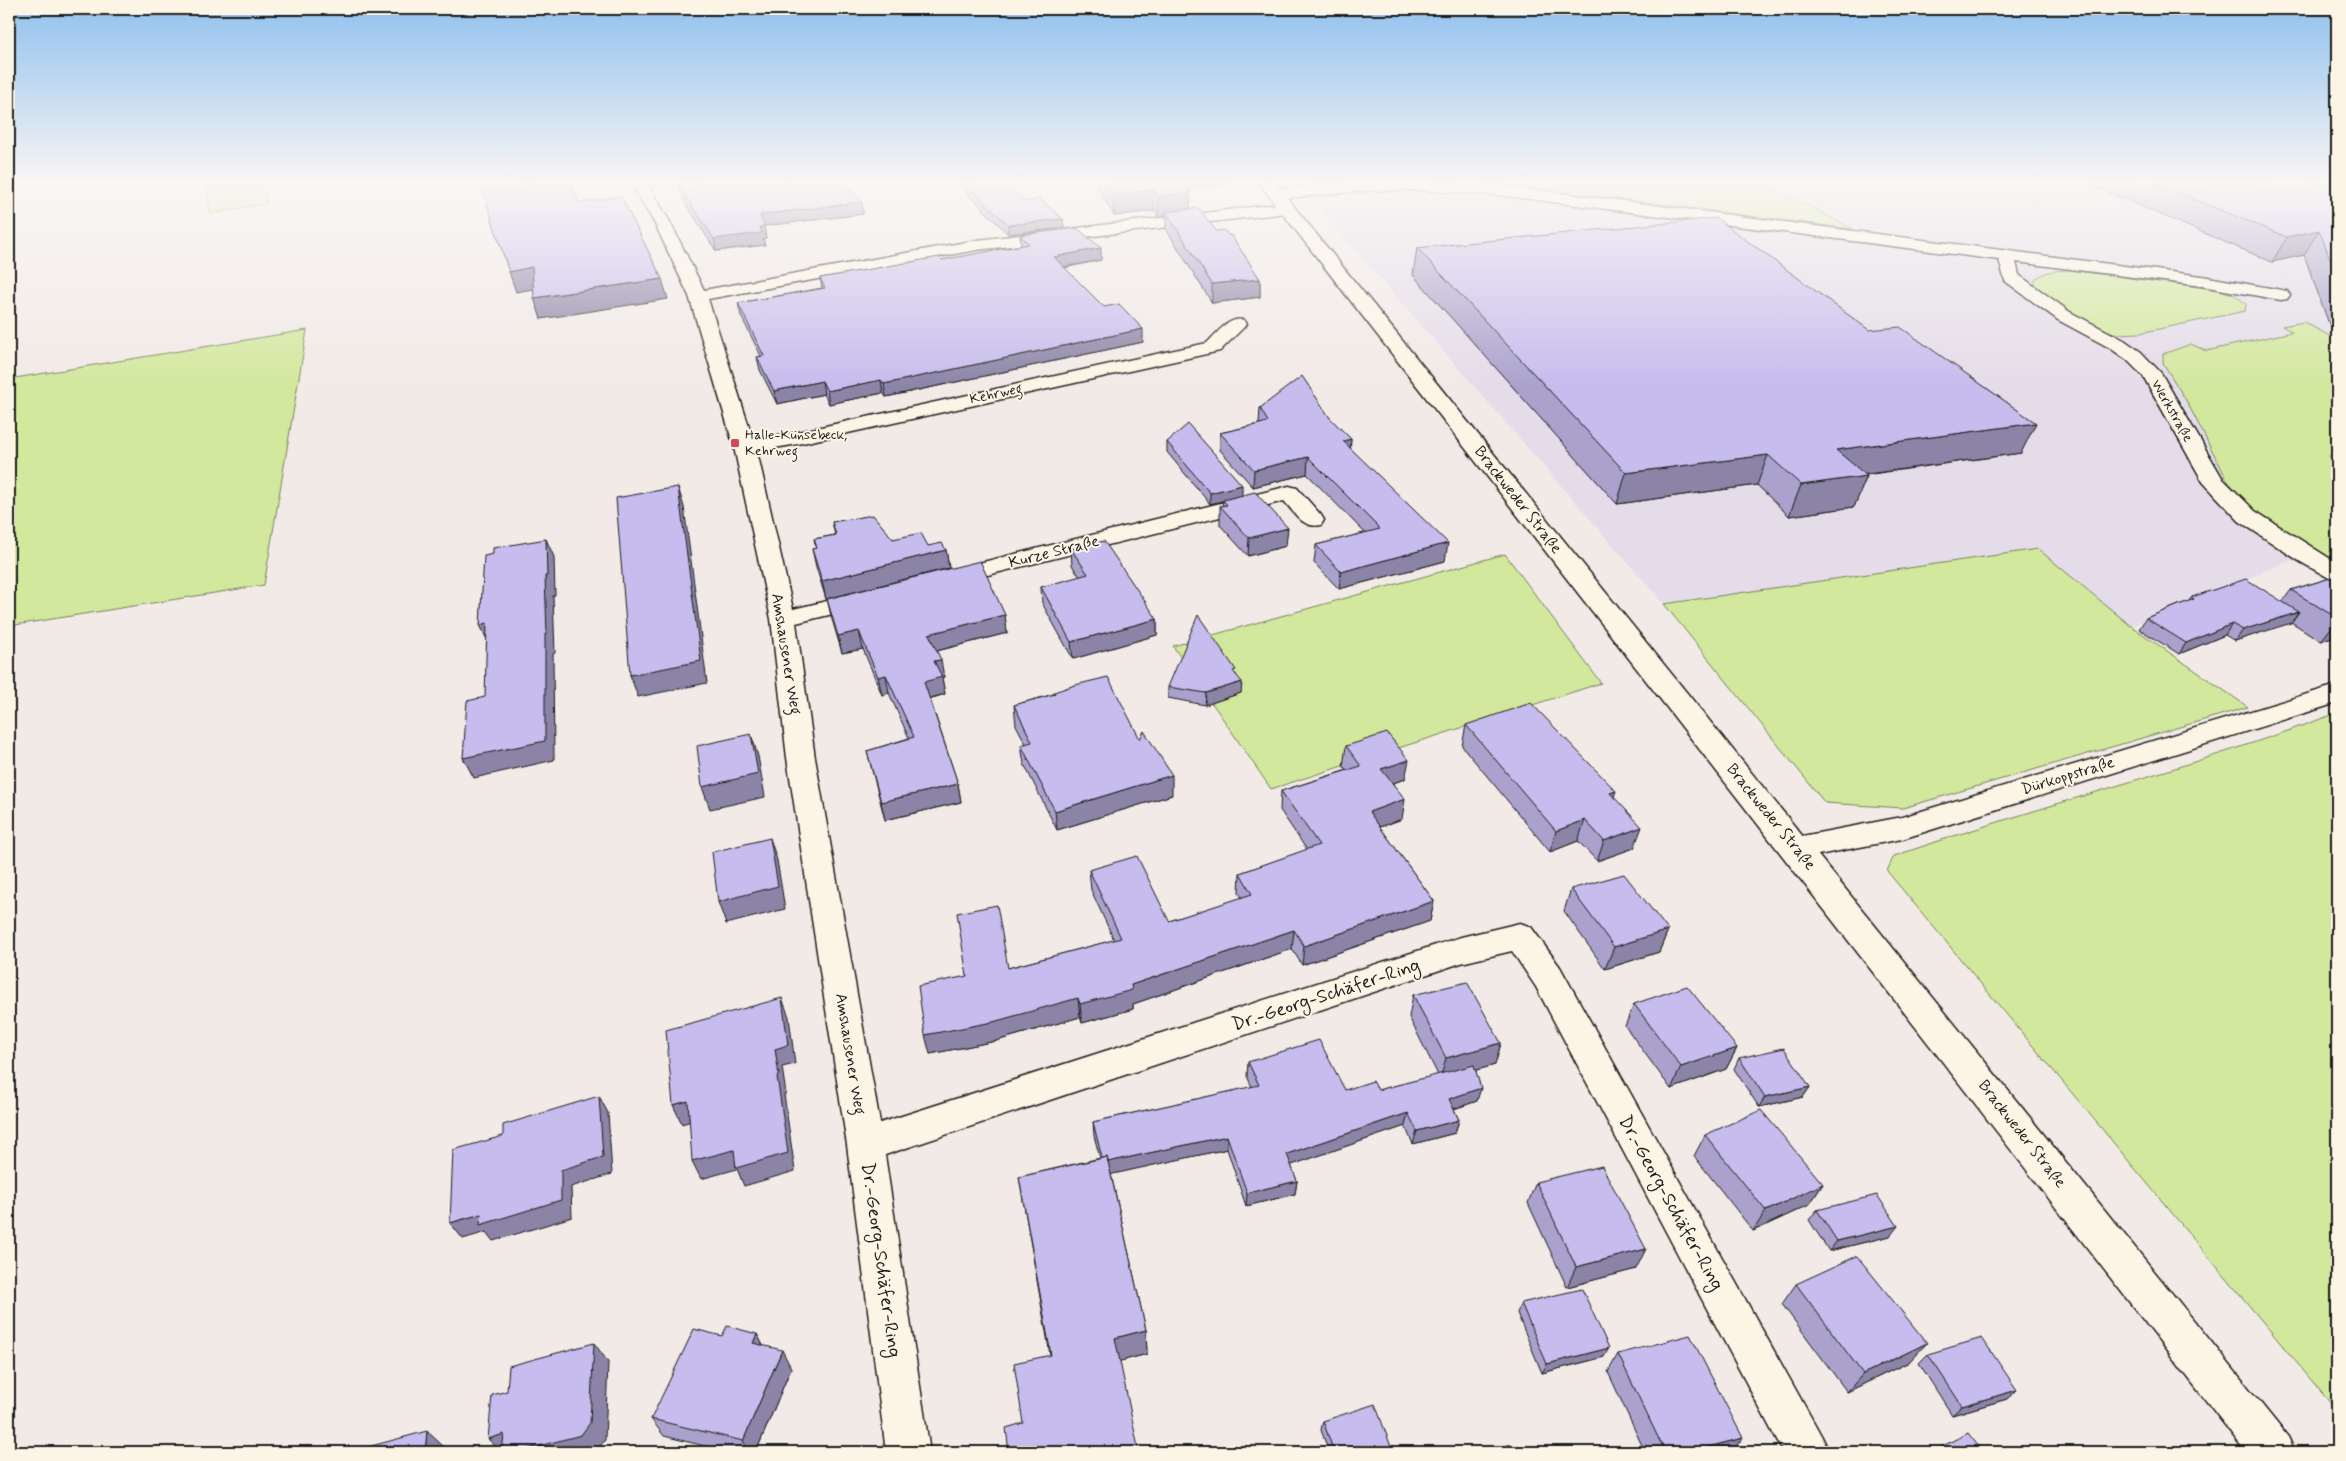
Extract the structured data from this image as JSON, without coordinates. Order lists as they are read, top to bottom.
{
  "streets": {
    "street": [
      "Kehrweg",
      "Werkstraße",
      "Brackweder Straße",
      "Kurze Straße",
      "Amshausener Weg",
      "Dürkoppstraße",
      "Dr.-Georg-Schäfer-Ring"
    ]
  },
  "crossings": [
    ["Kehrweg", "Amshausener Weg"],
    ["Brackweder Straße", "Dürkoppstraße"],
    ["Amshausener Weg", "Dr.-Georg-Schäfer-Ring"]
  ],
  "places": {
    "transit": ["Halle-Künsebeck, Kehrweg"]
  }
}
